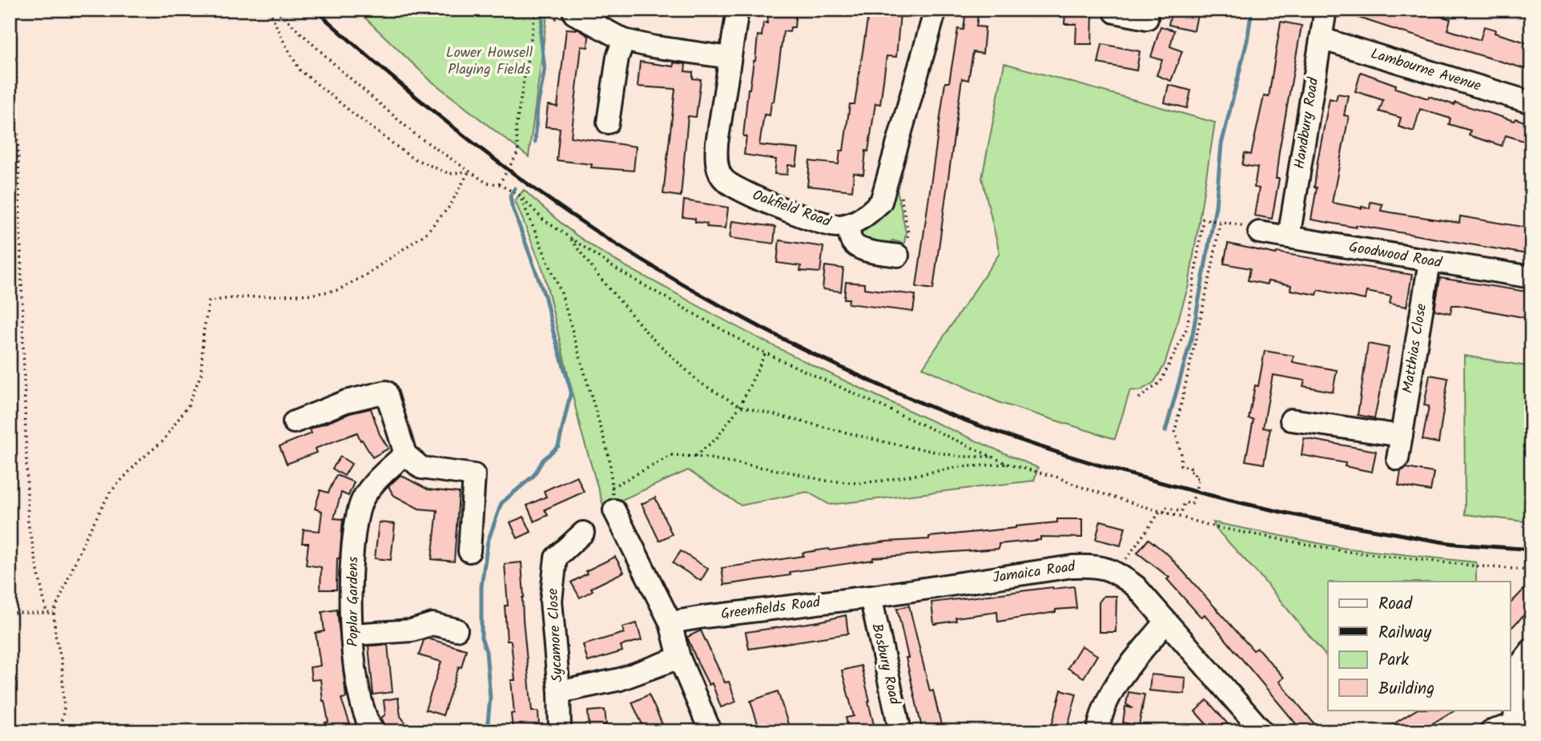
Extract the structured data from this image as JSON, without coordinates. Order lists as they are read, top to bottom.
{
  "streets": {
    "street": [
      "Lambourne Avenue",
      "Handbury Road",
      "Oakfield Road",
      "Goodwood Road",
      "Matthias Close",
      "Jamaica Road",
      "Poplar Gardens",
      "Greenfields Road",
      "Sycamore Close",
      "Bosbury Road"
    ]
  },
  "crossings": [
    ["Lambourne Avenue", "Handbury Road"],
    ["Handbury Road", "Goodwood Road"],
    ["Goodwood Road", "Matthias Close"],
    ["Jamaica Road", "Greenfields Road"],
    ["Jamaica Road", "Bosbury Road"],
    ["Greenfields Road", "Bosbury Road"]
  ],
  "parks": ["Lower Howsell Playing Fields"],
  "legend": [
    "Road",
    "Railway",
    "Park",
    "Building"
  ]
}
